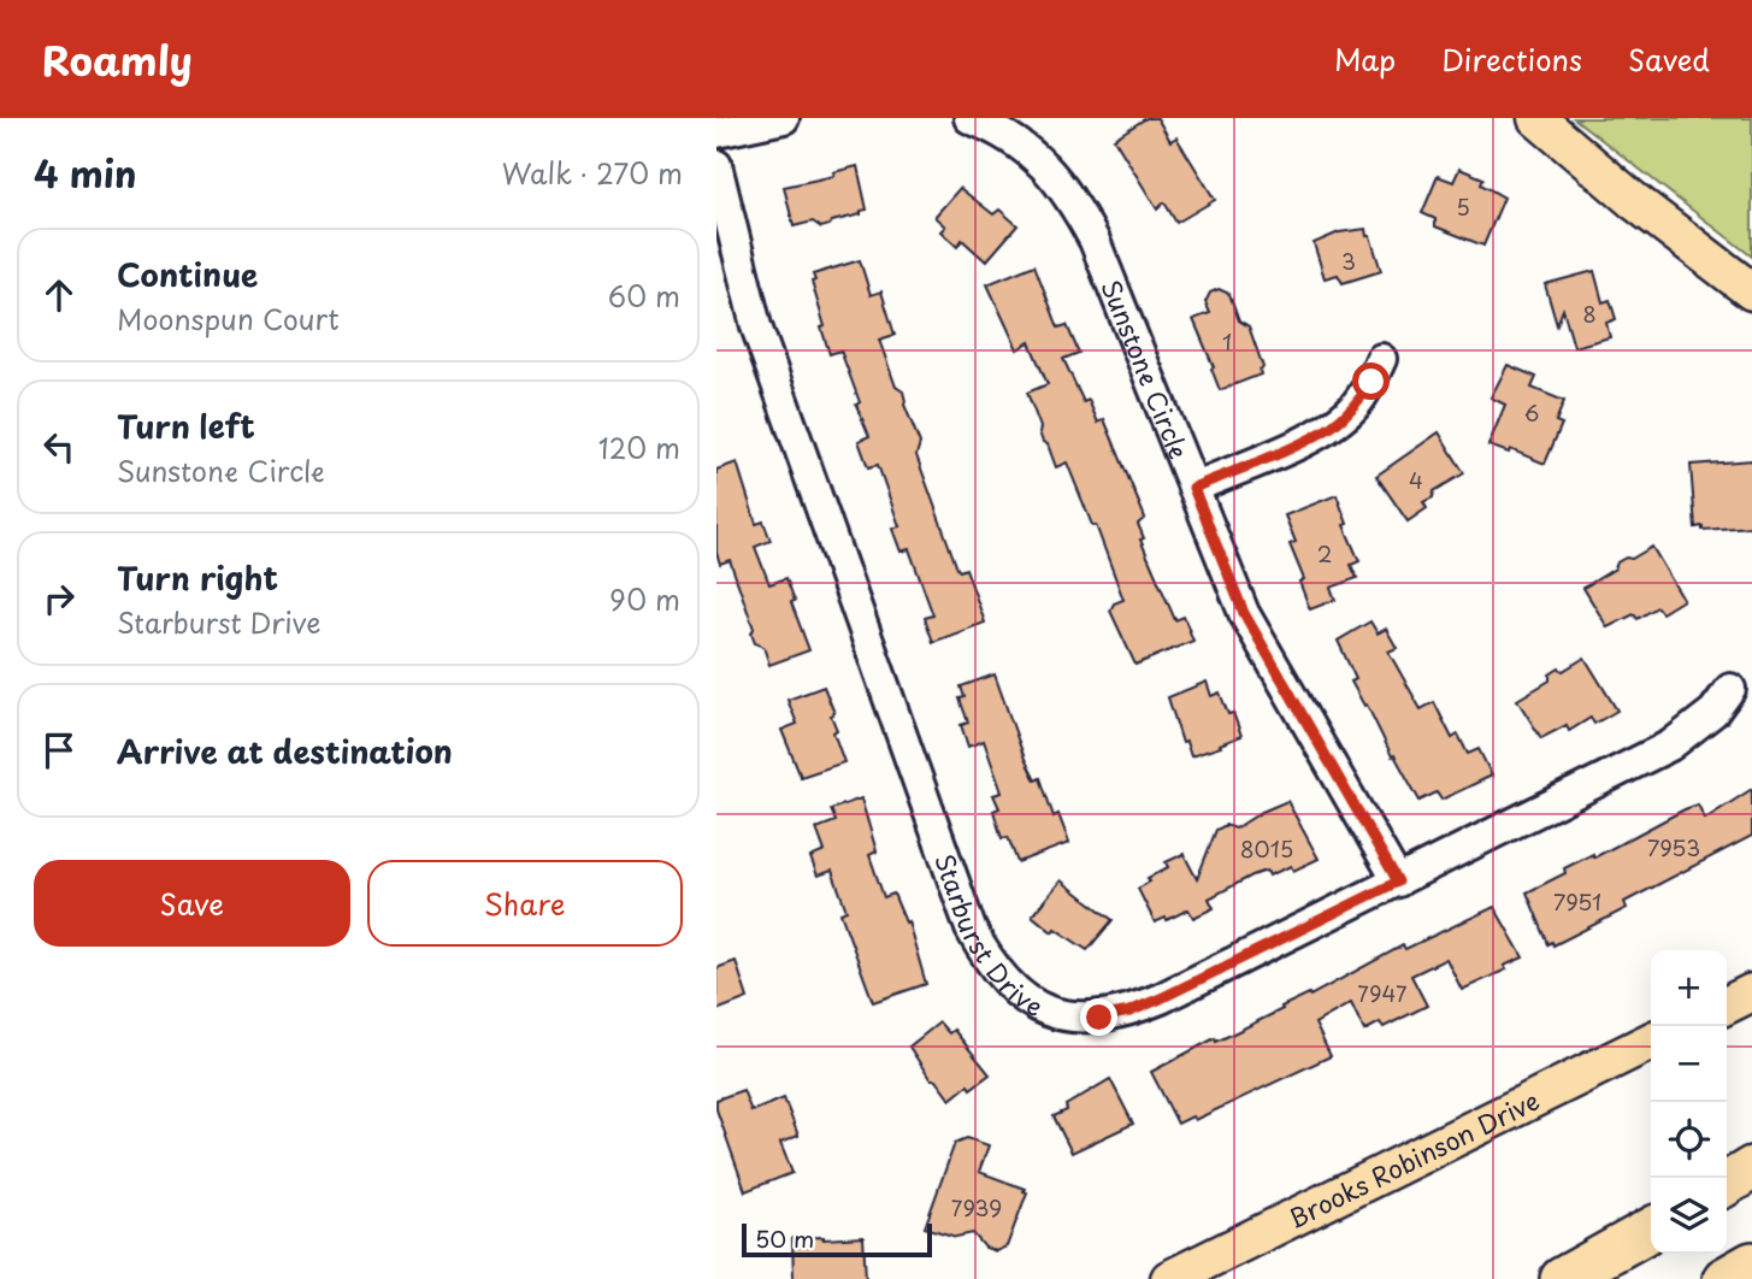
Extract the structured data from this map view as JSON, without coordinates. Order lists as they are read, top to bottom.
{
  "streets": {
    "main road": ["Brooks Robinson Drive"],
    "street": ["Sunstone Circle", "Starburst Drive"]
  },
  "crossings": [
    ["Sunstone Circle", "Starburst Drive"]
  ],
  "house_numbers": [
    "5",
    "3",
    "8",
    "1",
    "6",
    "4",
    "2",
    "7953",
    "8015",
    "7951",
    "7947",
    "7939"
  ],
  "scale_bar": "50 m",
  "page": {
    "header": "Roamly",
    "nav": ["Map", "Directions", "Saved"],
    "heading": ["4 min", "Walk · 270 m"],
    "list": [
      ["Continue", "Moonspun Court", "60 m"],
      ["Turn left", "Sunstone Circle", "120 m"],
      ["Turn right", "Starburst Drive", "90 m"],
      "Arrive at destination"
    ],
    "buttons": ["Save", "Share"],
    "map_buttons": ["+", "−"],
    "scale": "50 m"
  }
}
